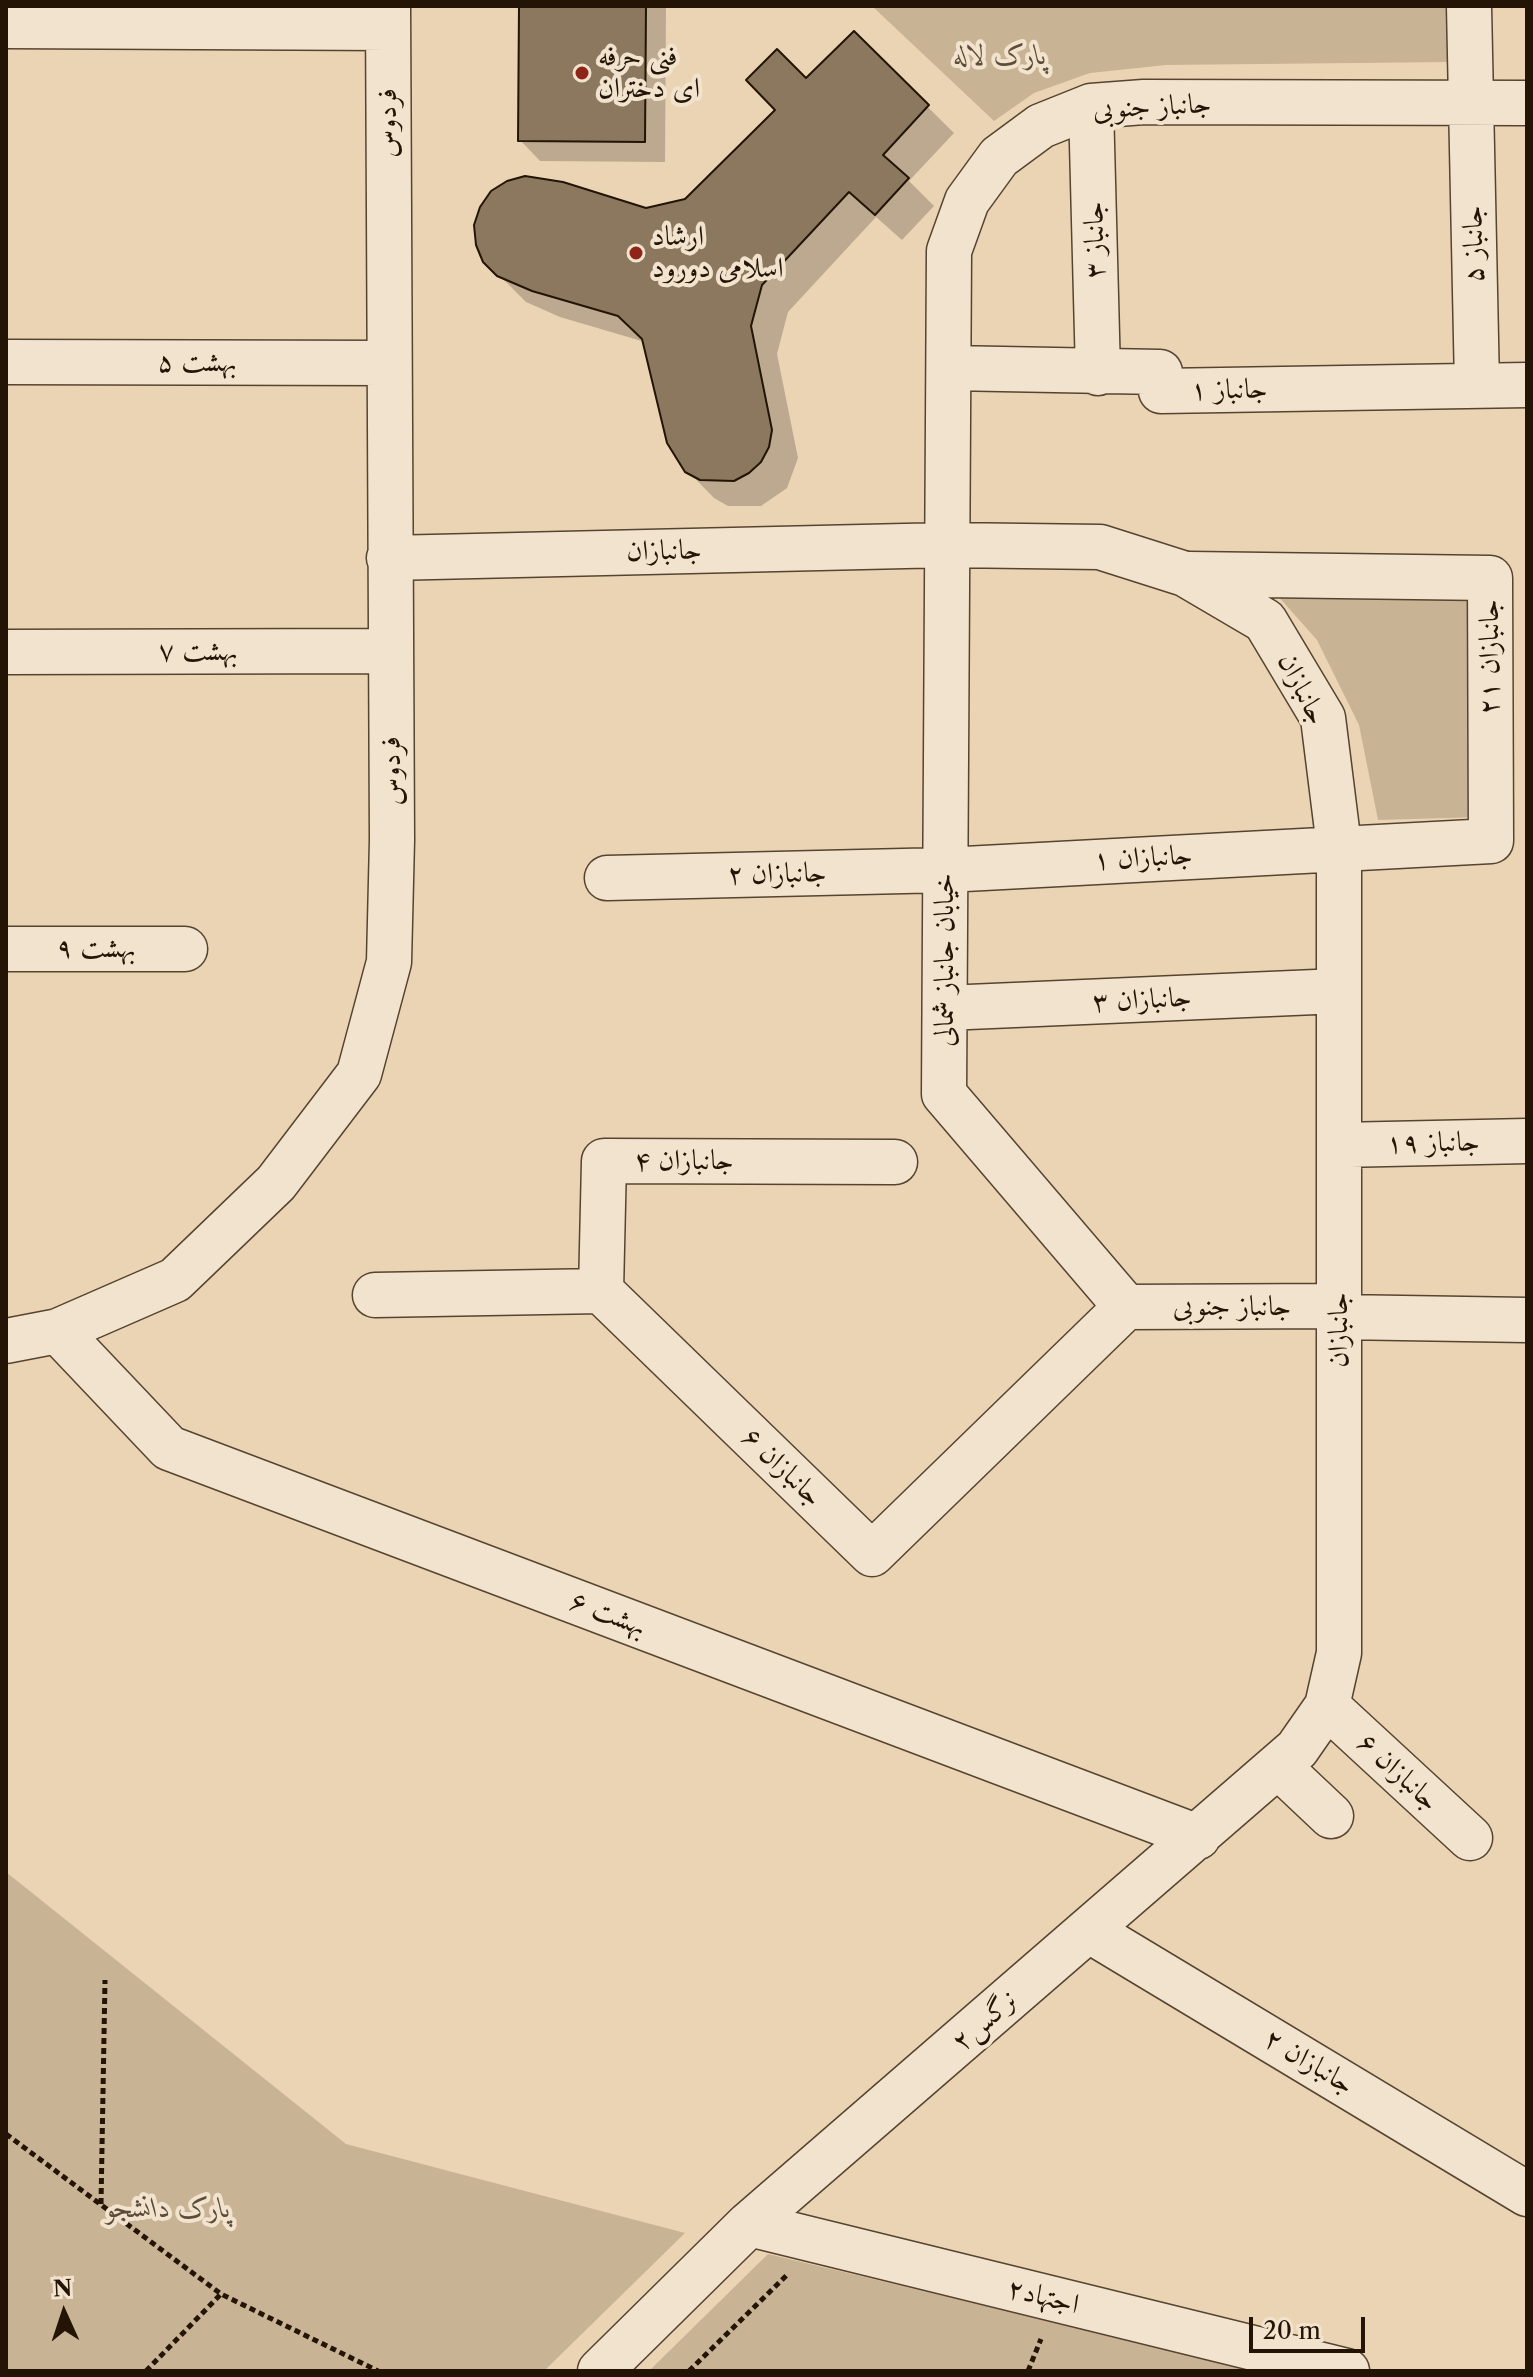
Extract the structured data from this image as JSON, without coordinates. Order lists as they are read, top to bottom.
{
  "streets": {
    "street": [
      "جانباز جنوبی",
      "فردوس",
      "جانباز ۳",
      "جانباز ۵",
      "بهشت ۵",
      "جانباز ۱",
      "جانبازان",
      "بهشت ۷",
      "جانبازان ۲۱",
      "جانبازان ۱",
      "جانبازان ۲",
      "بهشت ۹",
      "خیابان جانباز شمالی",
      "جانبازان ۳",
      "جانباز ۱۹",
      "جانبازان ۴",
      "جانبازان ۶",
      "بهشت ۶",
      "نرگس۲",
      "اجتهاد۲"
    ]
  },
  "crossings": [
    ["جانباز جنوبی", "جانباز ۳"],
    ["جانباز جنوبی", "جانباز ۵"],
    ["جانباز جنوبی", "جانباز ۱"],
    ["جانباز جنوبی", "جانبازان"],
    ["جانباز جنوبی", "خیابان جانباز شمالی"],
    ["جانباز جنوبی", "جانبازان ۶"],
    ["فردوس", "بهشت ۵"],
    ["فردوس", "جانبازان"],
    ["فردوس", "بهشت ۷"],
    ["فردوس", "بهشت ۶"],
    ["جانباز ۳", "جانباز ۱"],
    ["جانباز ۵", "جانباز ۱"],
    ["جانبازان", "جانبازان ۲۱"],
    ["جانبازان", "جانبازان ۱"],
    ["جانبازان", "خیابان جانباز شمالی"],
    ["جانبازان", "جانبازان ۳"],
    ["جانبازان", "جانباز ۱۹"],
    ["جانبازان", "نرگس۲"],
    ["جانبازان ۲۱", "جانبازان ۱"],
    ["جانبازان ۱", "جانبازان ۲"],
    ["جانبازان ۱", "خیابان جانباز شمالی"],
    ["جانبازان ۲", "خیابان جانباز شمالی"],
    ["جانبازان ۲", "نرگس۲"],
    ["خیابان جانباز شمالی", "جانبازان ۳"],
    ["خیابان جانباز شمالی", "جانبازان ۶"],
    ["جانبازان ۴", "جانبازان ۶"],
    ["جانبازان ۶", "نرگس۲"],
    ["بهشت ۶", "نرگس۲"],
    ["نرگس۲", "اجتهاد۲"]
  ],
  "parks": ["پارک لاله", "پارک دانشجو"],
  "places": ["فنی حرفه ای دختران", "ارشاد اسلامی دورود"],
  "scale_bar": "20 m",
  "north": "top"
}
